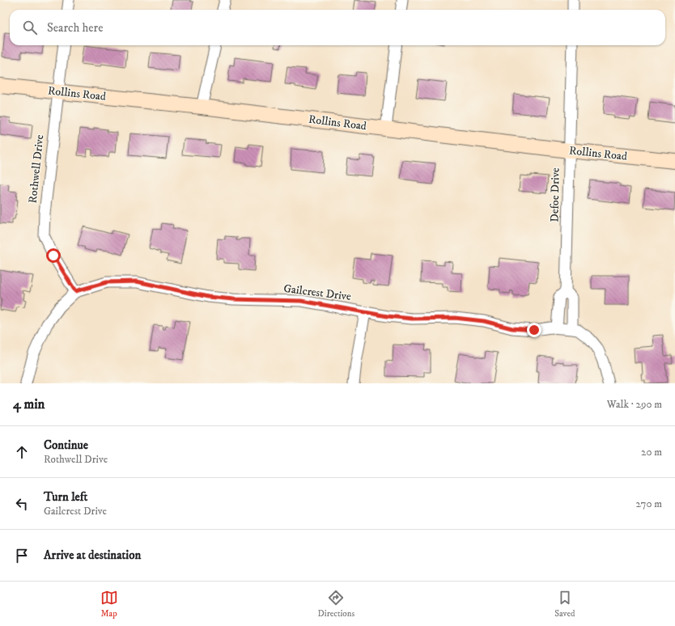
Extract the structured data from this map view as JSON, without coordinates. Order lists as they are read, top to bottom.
{
  "streets": {
    "street": [
      "Rollins Road",
      "Rothwell Drive",
      "Defoe Drive",
      "Gailcrest Drive"
    ]
  },
  "crossings": [
    ["Rollins Road", "Rothwell Drive"],
    ["Rollins Road", "Defoe Drive"],
    ["Rothwell Drive", "Gailcrest Drive"],
    ["Defoe Drive", "Gailcrest Drive"]
  ],
  "page": {
    "search": "Search here",
    "heading": ["4 min", "Walk · 290 m"],
    "list": [
      ["Continue", "Rothwell Drive", "20 m"],
      ["Turn left", "Gailcrest Drive", "270 m"],
      "Arrive at destination"
    ],
    "nav": ["Map", "Directions", "Saved"]
  }
}
